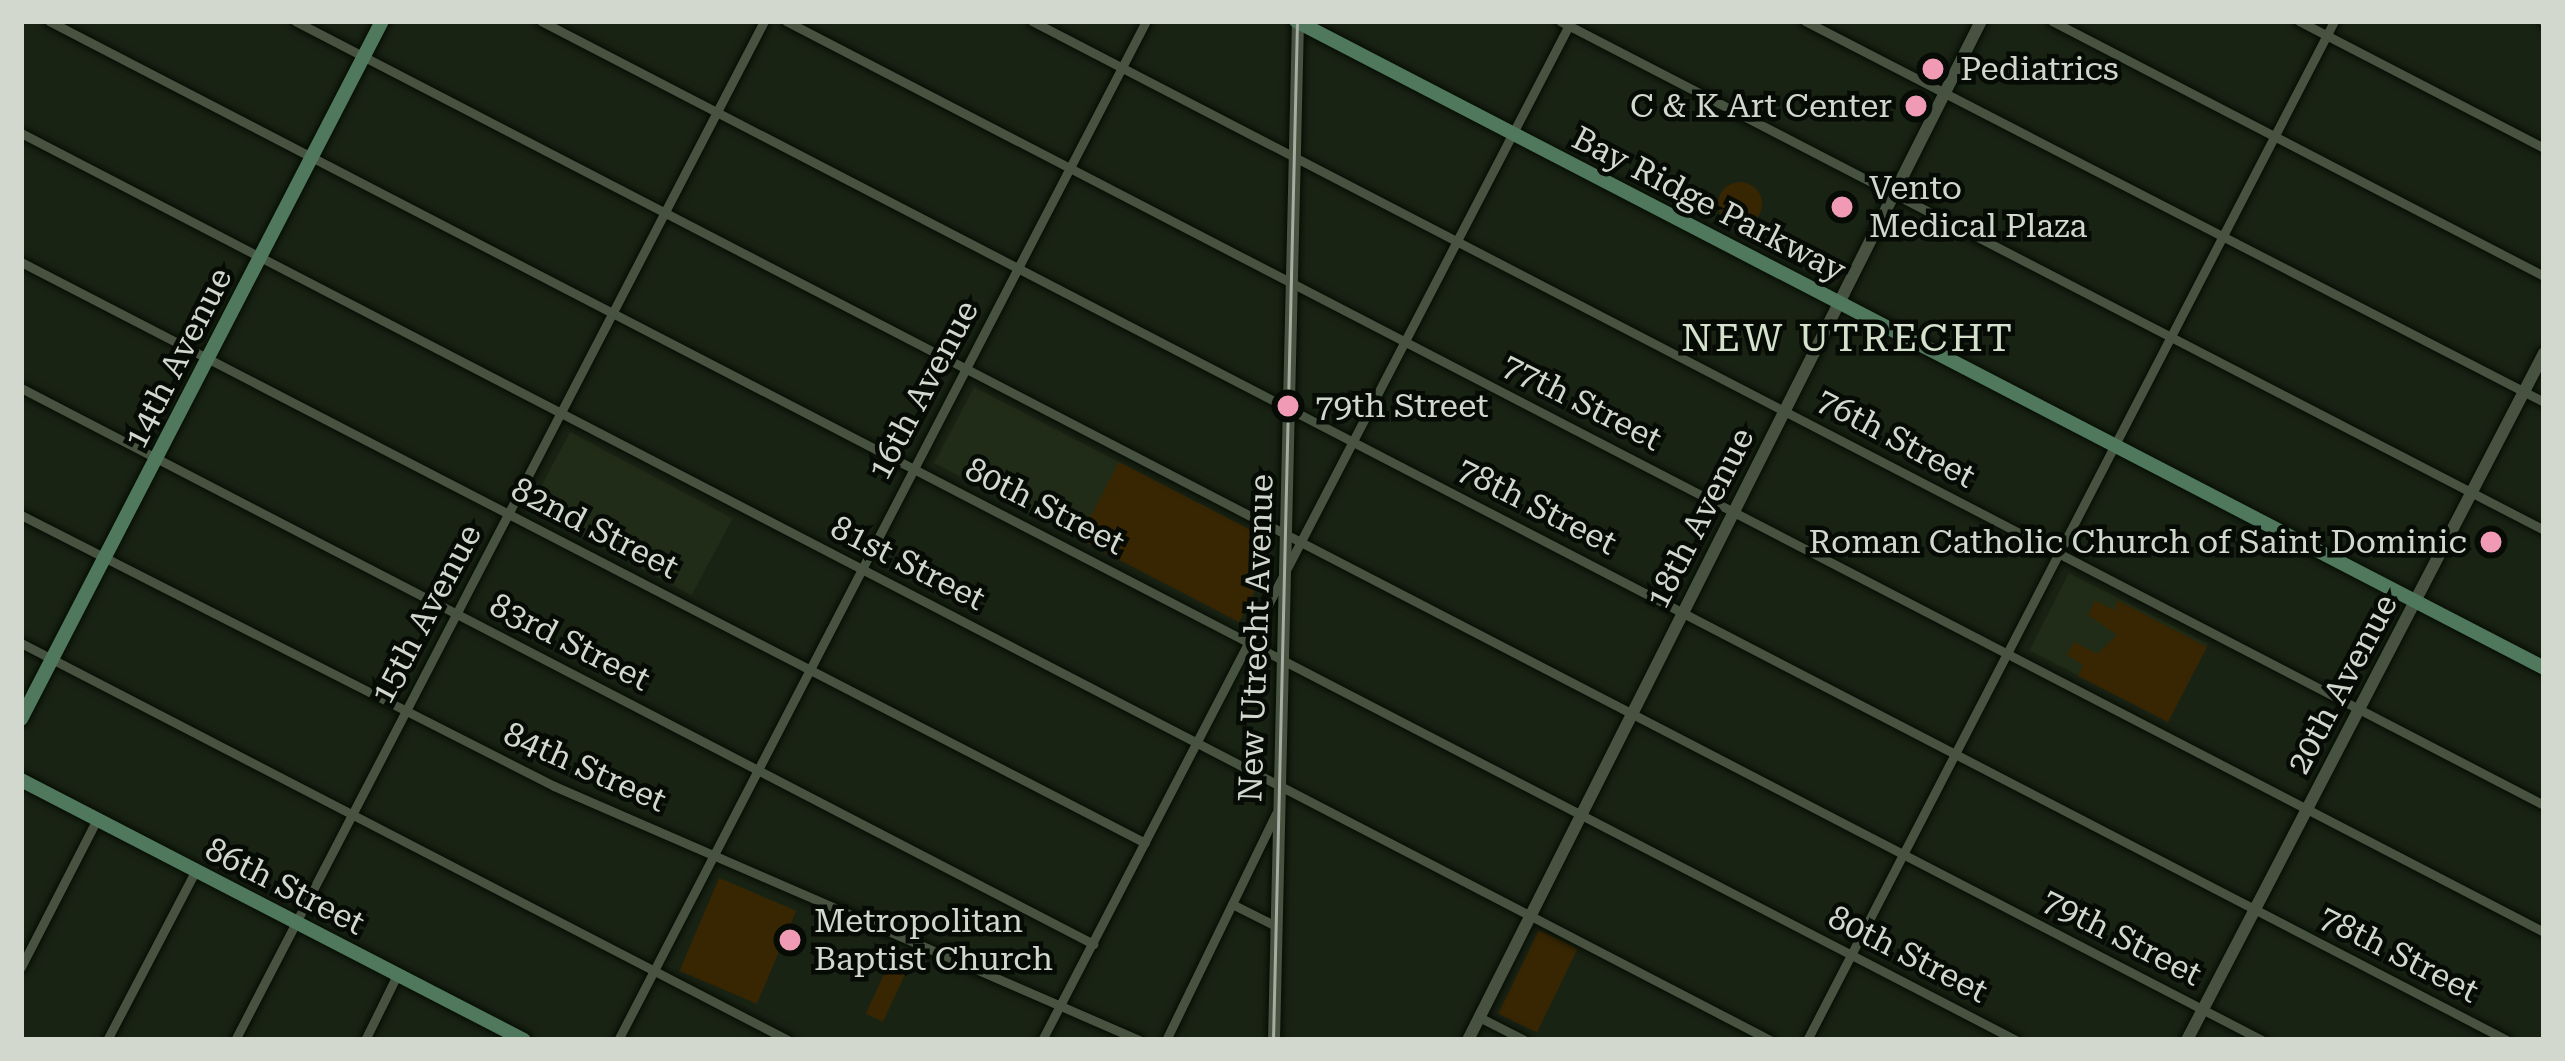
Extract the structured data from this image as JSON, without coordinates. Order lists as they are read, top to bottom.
{
  "streets": {
    "main road": ["Bay Ridge Parkway", "14th Avenue", "86th Street"],
    "street": [
      "16th Avenue",
      "77th Street",
      "76th Street",
      "80th Street",
      "78th Street",
      "18th Avenue",
      "82nd Street",
      "81st Street",
      "15th Avenue",
      "New Utrecht Avenue",
      "83rd Street",
      "20th Avenue",
      "84th Street",
      "79th Street"
    ]
  },
  "crossings": [
    ["Bay Ridge Parkway", "18th Avenue"],
    ["Bay Ridge Parkway", "New Utrecht Avenue"],
    ["Bay Ridge Parkway", "20th Avenue"],
    ["14th Avenue", "80th Street"],
    ["14th Avenue", "82nd Street"],
    ["14th Avenue", "81st Street"],
    ["14th Avenue", "83rd Street"],
    ["14th Avenue", "84th Street"],
    ["14th Avenue", "79th Street"],
    ["16th Avenue", "77th Street"],
    ["16th Avenue", "76th Street"],
    ["16th Avenue", "80th Street"],
    ["16th Avenue", "78th Street"],
    ["16th Avenue", "82nd Street"],
    ["16th Avenue", "81st Street"],
    ["16th Avenue", "83rd Street"],
    ["16th Avenue", "84th Street"],
    ["16th Avenue", "79th Street"],
    ["77th Street", "18th Avenue"],
    ["77th Street", "New Utrecht Avenue"],
    ["77th Street", "20th Avenue"],
    ["76th Street", "18th Avenue"],
    ["76th Street", "New Utrecht Avenue"],
    ["76th Street", "20th Avenue"],
    ["80th Street", "18th Avenue"],
    ["80th Street", "15th Avenue"],
    ["80th Street", "New Utrecht Avenue"],
    ["78th Street", "18th Avenue"],
    ["78th Street", "15th Avenue"],
    ["78th Street", "New Utrecht Avenue"],
    ["78th Street", "20th Avenue"],
    ["18th Avenue", "81st Street"],
    ["18th Avenue", "79th Street"],
    ["82nd Street", "15th Avenue"],
    ["81st Street", "15th Avenue"],
    ["81st Street", "New Utrecht Avenue"],
    ["15th Avenue", "83rd Street"],
    ["15th Avenue", "84th Street"],
    ["15th Avenue", "86th Street"],
    ["15th Avenue", "79th Street"],
    ["New Utrecht Avenue", "79th Street"],
    ["20th Avenue", "79th Street"]
  ],
  "districts": ["NEW UTRECHT"],
  "places": [
    "Pediatrics",
    "C & K Art Center",
    "Vento Medical Plaza",
    "79th Street",
    "Roman Catholic Church of Saint Dominic",
    "Metropolitan Baptist Church"
  ]
}
